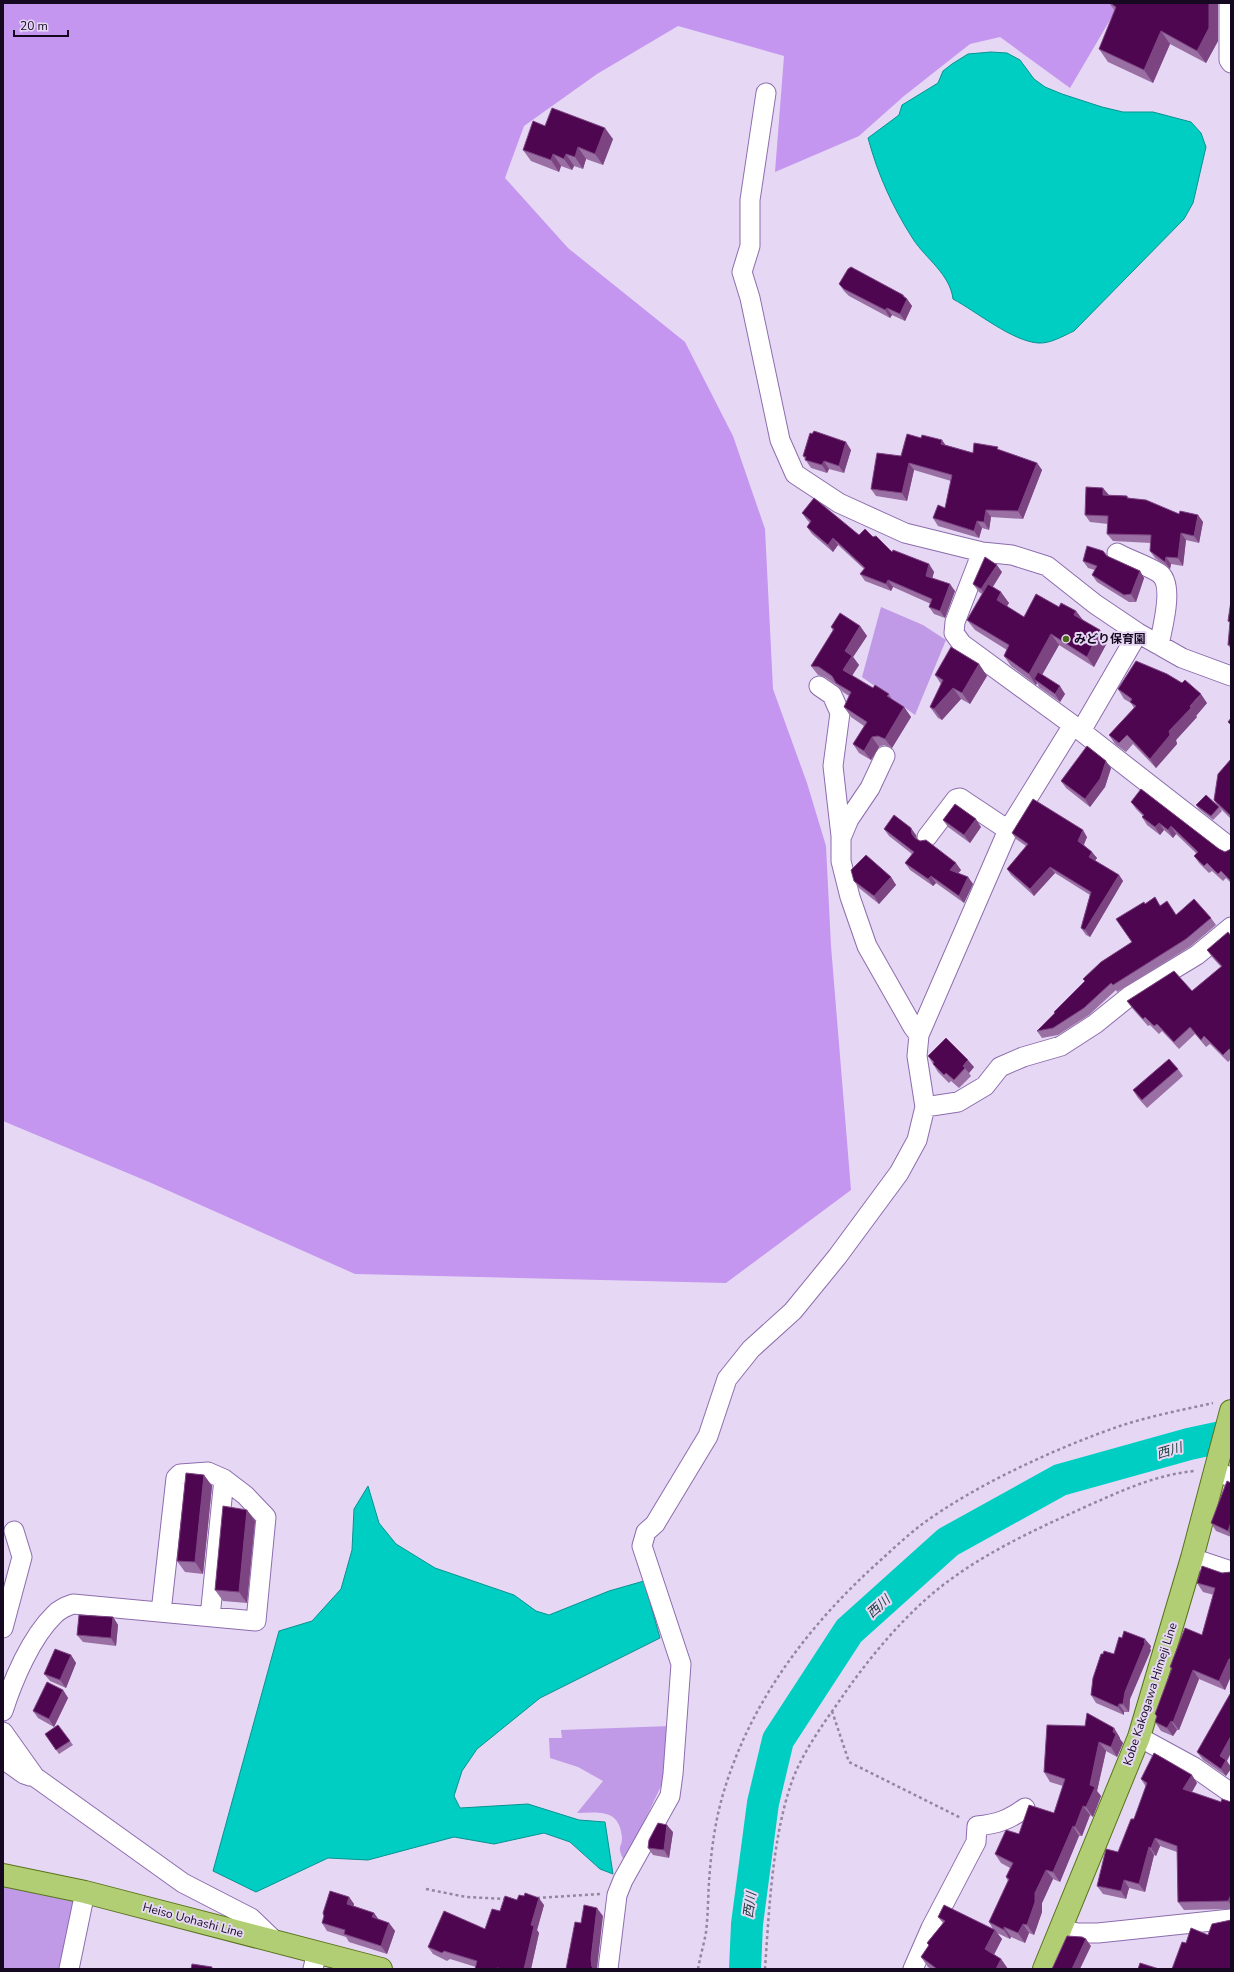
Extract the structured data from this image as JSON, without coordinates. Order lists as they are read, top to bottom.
{
  "streets": {
    "main road": ["Kobe Kakogawa Himeji Line", "Heiso Uohashi Line"]
  },
  "water": ["西川"],
  "places": ["みどり保育園"],
  "scale_bar": "20 m"
}
